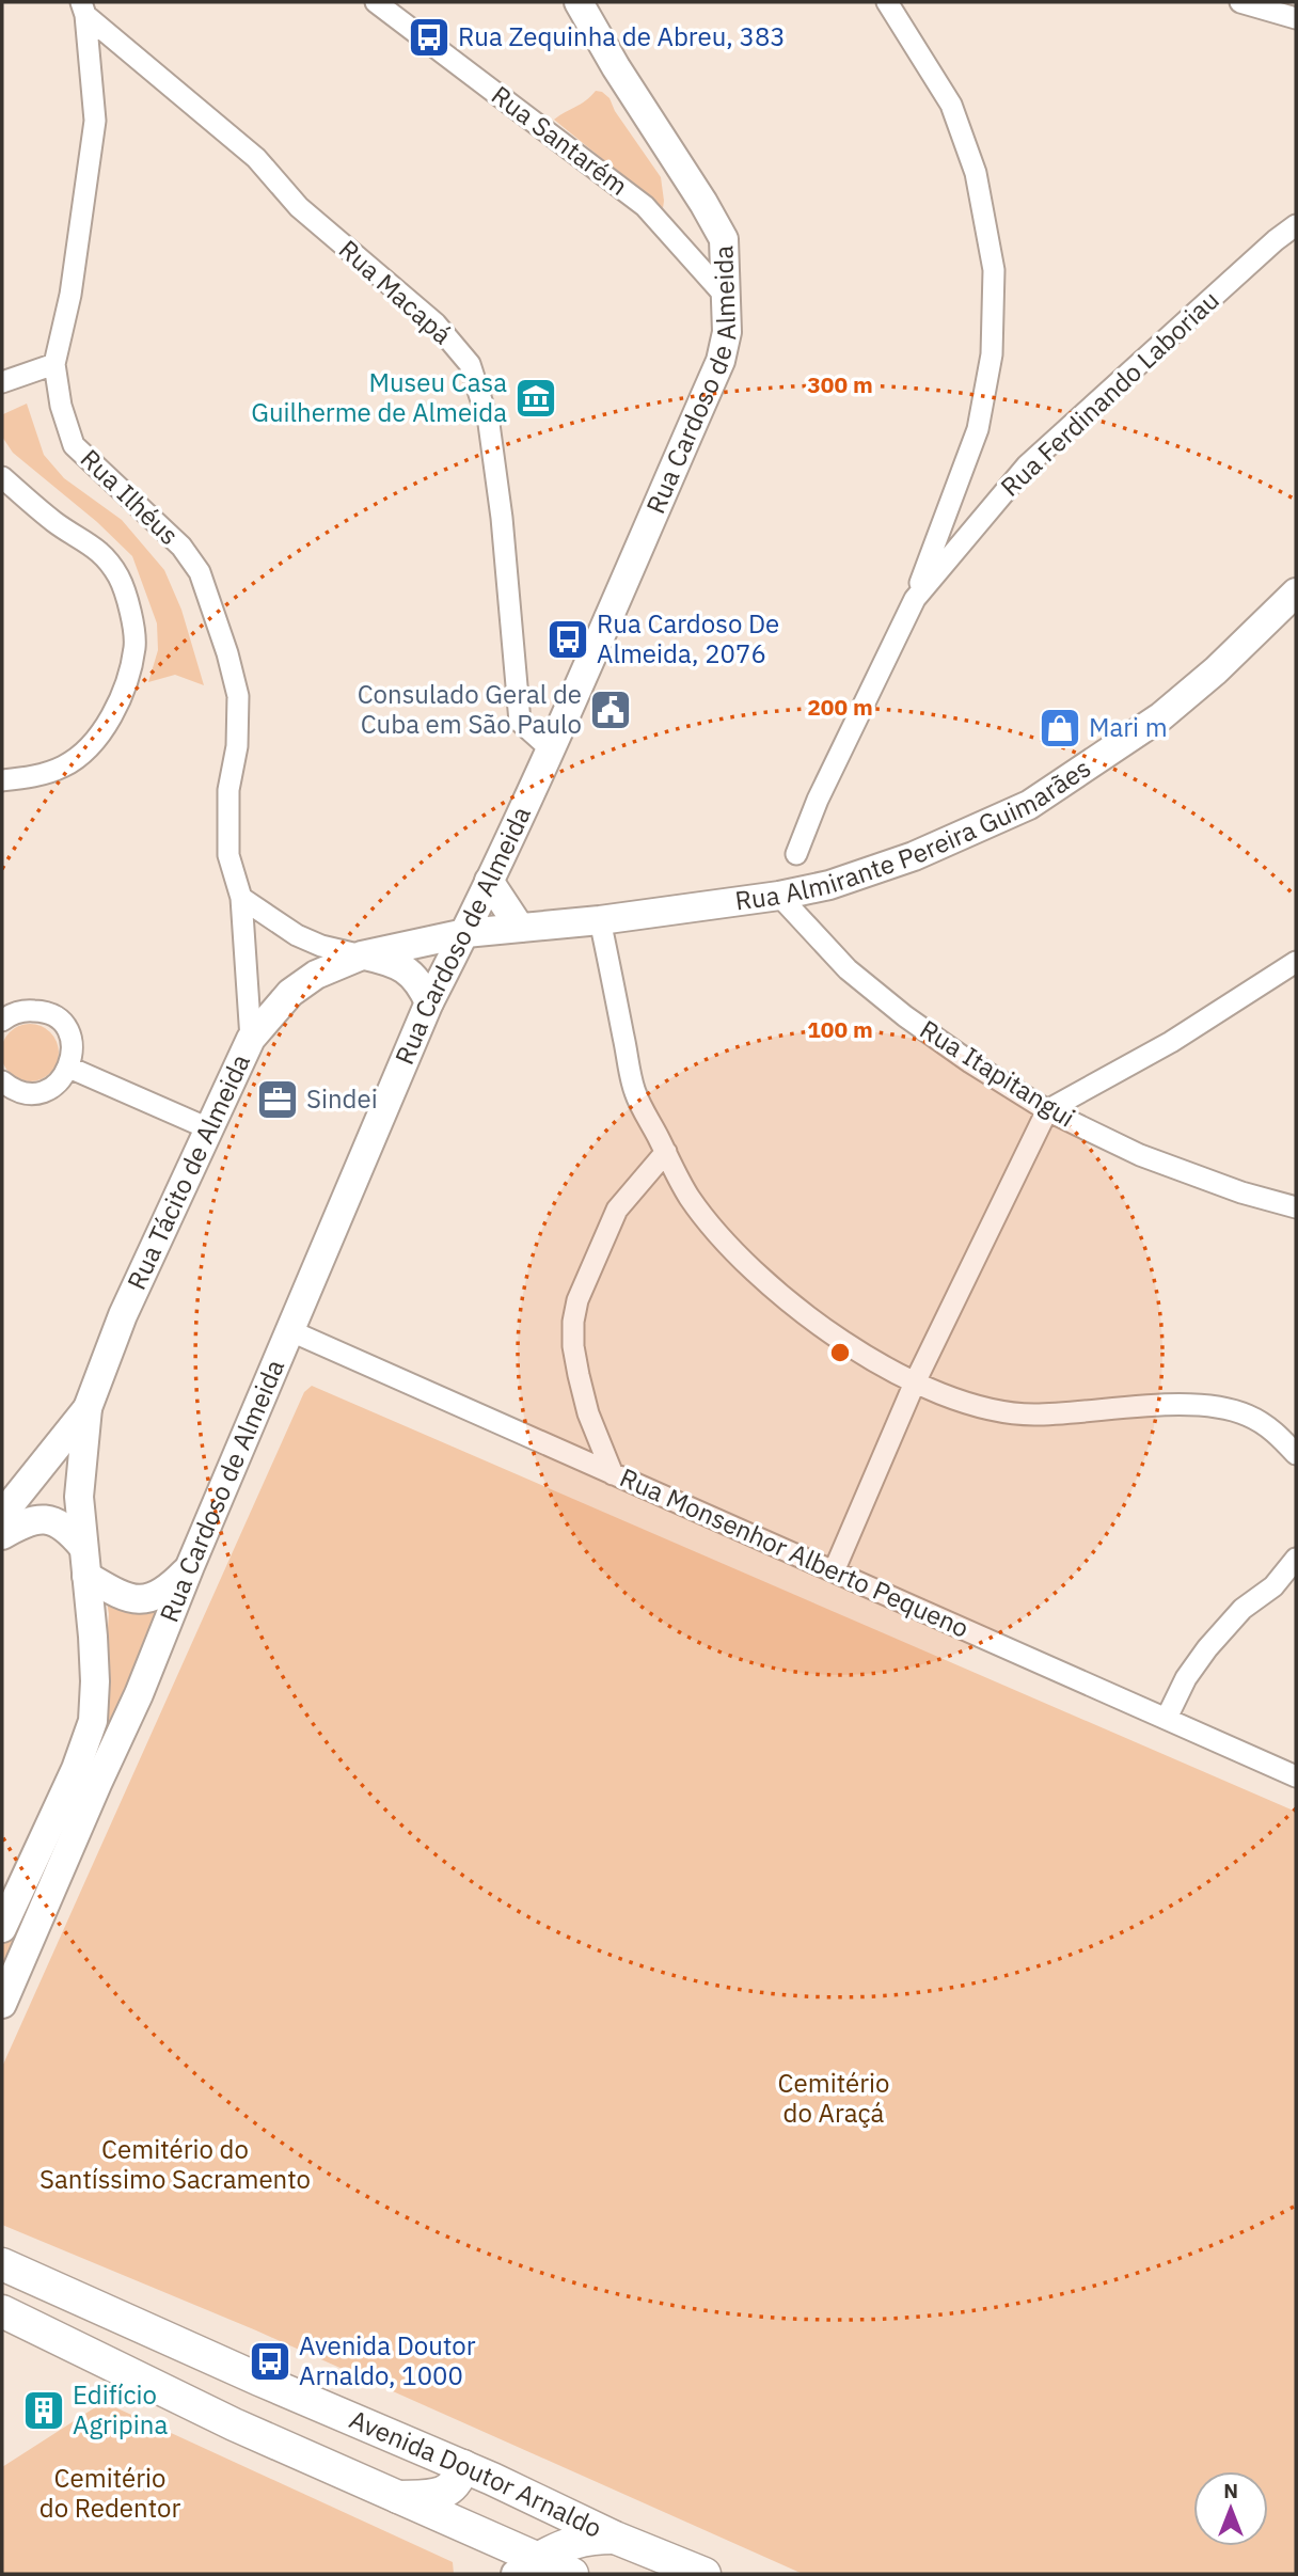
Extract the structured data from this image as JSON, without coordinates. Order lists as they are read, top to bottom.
{
  "streets": {
    "main road": [
      "Rua Cardoso de Almeida",
      "Rua Almirante Pereira Guimarães",
      "Rua Tácito de Almeida",
      "Avenida Doutor Arnaldo"
    ],
    "street": [
      "Rua Santarém",
      "Rua Macapá",
      "Rua Ferdinando Laboriau",
      "Rua Ilhéus",
      "Rua Itapitangui",
      "Rua Monsenhor Alberto Pequeno"
    ]
  },
  "crossings": [
    ["Rua Santarém", "Rua Cardoso de Almeida"],
    ["Rua Macapá", "Rua Cardoso de Almeida"],
    ["Rua Macapá", "Rua Ilhéus"],
    ["Rua Cardoso de Almeida", "Rua Almirante Pereira Guimarães"],
    ["Rua Cardoso de Almeida", "Rua Tácito de Almeida"],
    ["Rua Cardoso de Almeida", "Rua Monsenhor Alberto Pequeno"],
    ["Rua Ilhéus", "Rua Tácito de Almeida"],
    ["Rua Almirante Pereira Guimarães", "Rua Itapitangui"],
    ["Rua Almirante Pereira Guimarães", "Rua Tácito de Almeida"]
  ],
  "parks": ["Cemitério do Araçá", "Cemitério do Santíssimo Sacramento", "Cemitério do Redentor"],
  "places": {
    "bus stop": ["Rua Zequinha de Abreu, 383", "Rua Cardoso De Almeida, 2076", "Avenida Doutor Arnaldo, 1000"],
    "museum": ["Museu Casa Guilherme de Almeida"],
    "public building": ["Consulado Geral de Cuba em São Paulo"],
    "shop": ["Mari m"],
    "office": ["Sindei"],
    "building": ["Edifício Agripina"]
  },
  "north": "top",
  "rings": ["300 m", "200 m", "100 m"]
}
